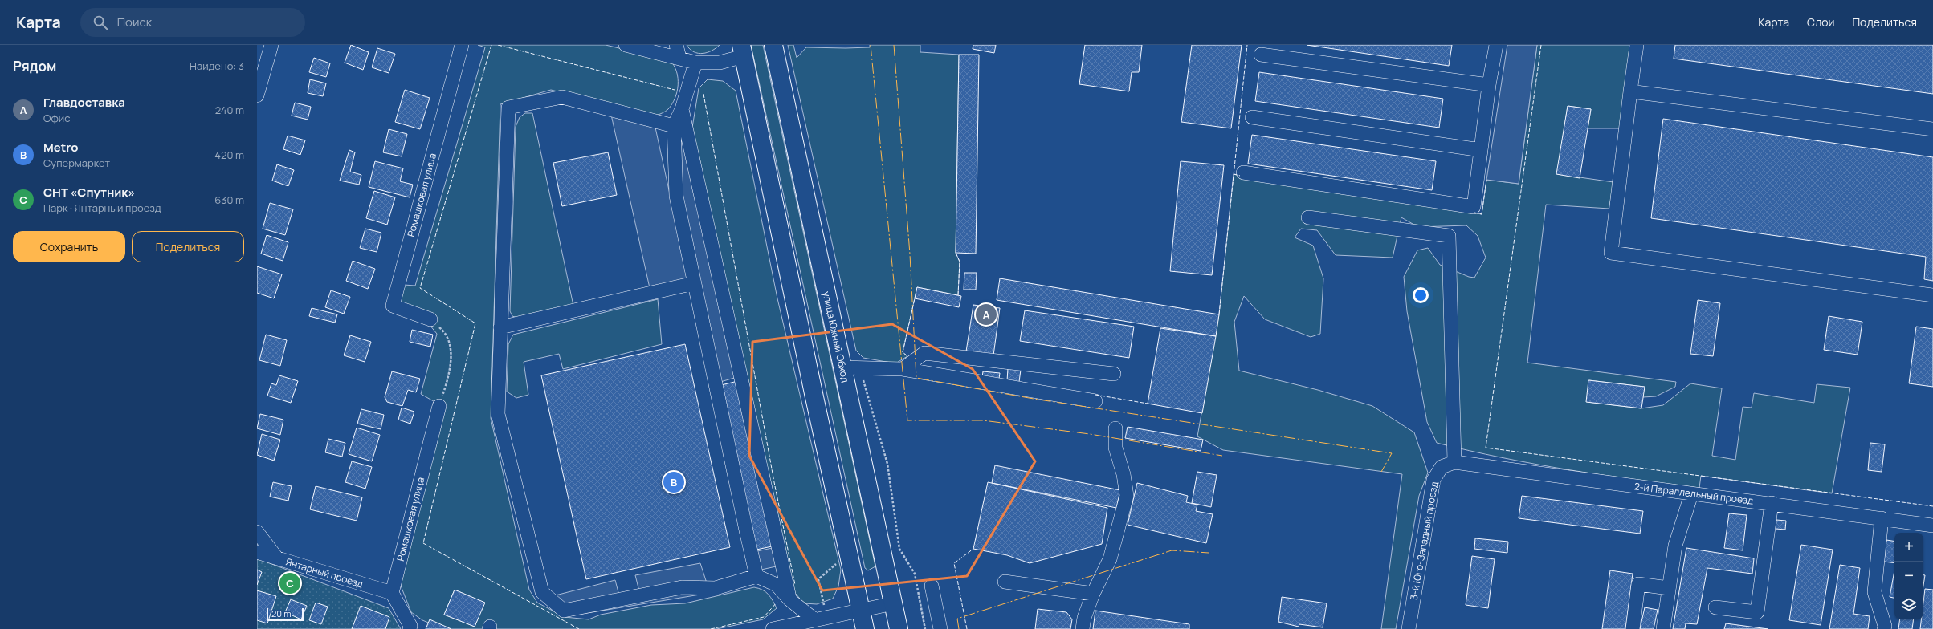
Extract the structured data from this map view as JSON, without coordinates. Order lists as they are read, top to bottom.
{
  "streets": {
    "main road": ["улица Южный Обход"],
    "street": [
      "Ромашковая улица",
      "2-й Параллельный проезд",
      "3-й Юго-Западный проезд",
      "Янтарный проезд"
    ]
  },
  "crossings": [
    ["Ромашковая улица", "Янтарный проезд"],
    ["2-й Параллельный проезд", "3-й Юго-Западный проезд"]
  ],
  "scale_bar": "20 m",
  "page": {
    "header": "Карта",
    "search": "Поиск",
    "nav": ["Карта", "Слои", "Поделиться"],
    "heading": ["Рядом", "Найдено: 3"],
    "list": [
      {
        "mark": "A",
        "name": "Главдоставка",
        "note": "Офис",
        "value": "240 m"
      },
      {
        "mark": "B",
        "name": "Metro",
        "note": "Супермаркет",
        "value": "420 m"
      },
      {
        "mark": "C",
        "name": "СНТ «Спутник»",
        "note": "Парк · Янтарный проезд",
        "value": "630 m"
      }
    ],
    "buttons": ["Сохранить", "Поделиться"],
    "pins": ["A", "B", "C"],
    "map_buttons": ["+", "−"],
    "scale": "20 m"
  }
}
